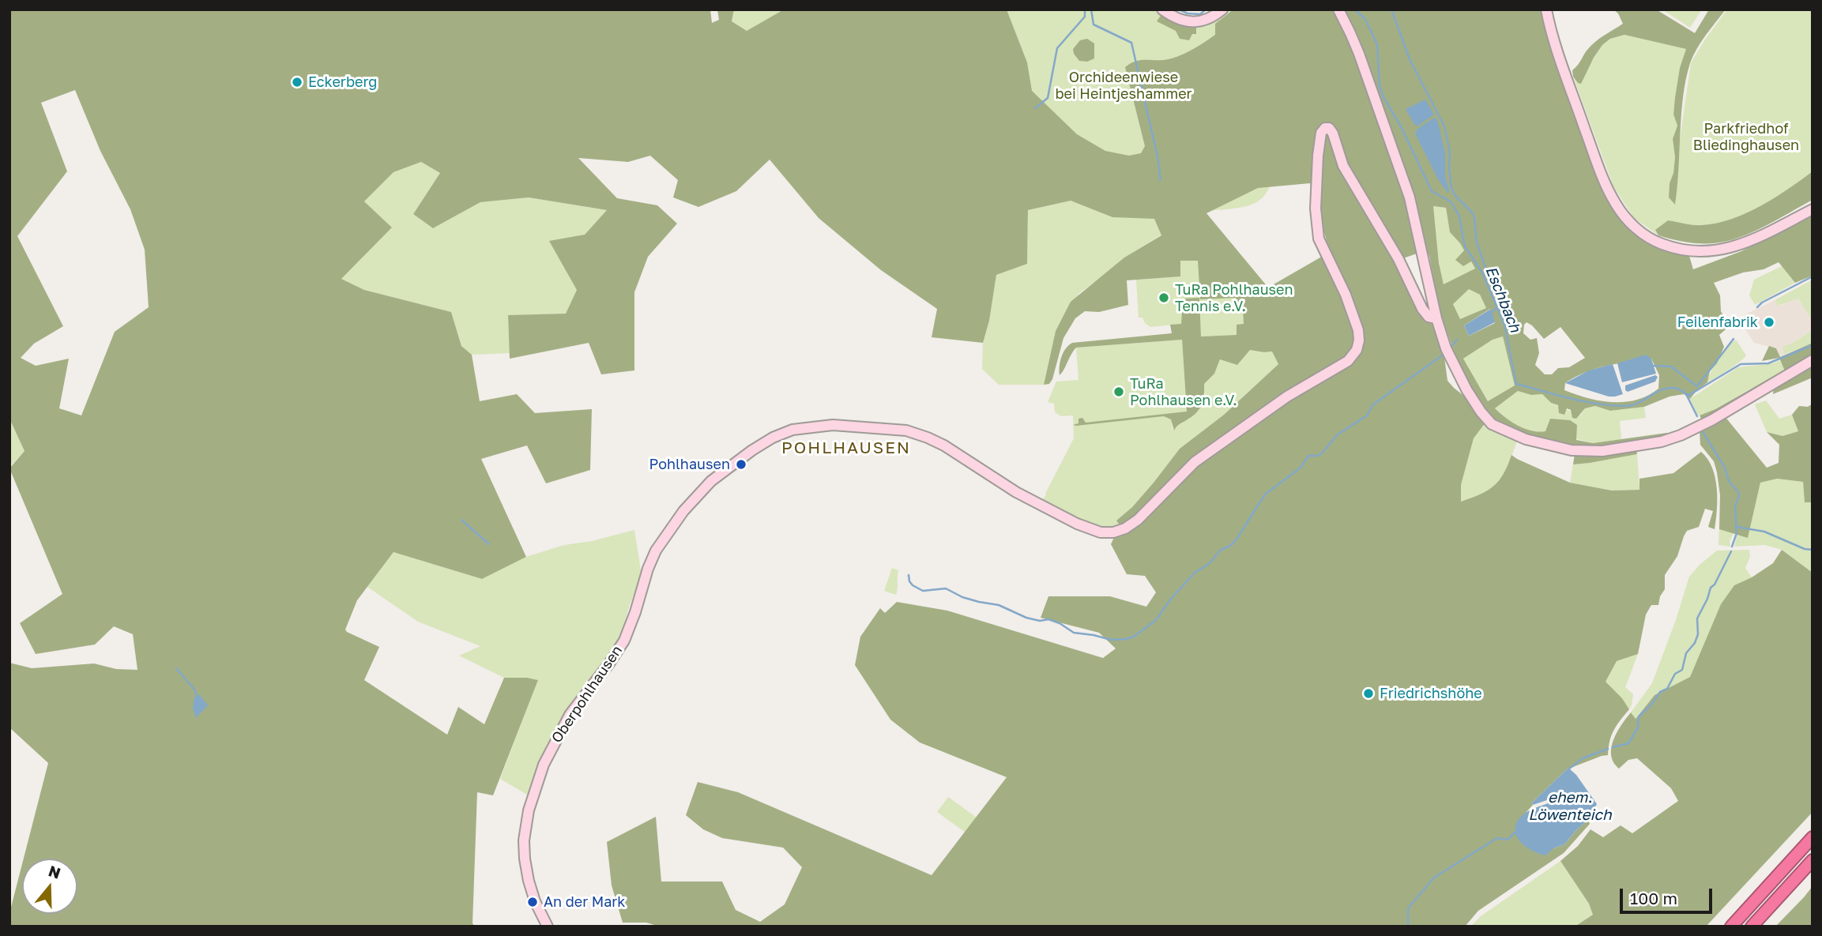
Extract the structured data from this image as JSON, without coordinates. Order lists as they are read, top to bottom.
{
  "streets": {
    "street": ["Oberpohlhausen"]
  },
  "districts": ["POHLHAUSEN"],
  "water": ["Eschbach", "ehem. Löwenteich"],
  "parks": ["Orchideenwiese bei Heintjeshammer", "Parkfriedhof Bliedinghausen"],
  "places": [
    "Eckerberg",
    "TuRa Pohlhausen Tennis e.V.",
    "Feilenfabrik",
    "TuRa Pohlhausen e.V.",
    "Pohlhausen",
    "Friedrichshöhe",
    "An der Mark"
  ],
  "scale_bar": "100 m",
  "north": "top"
}
